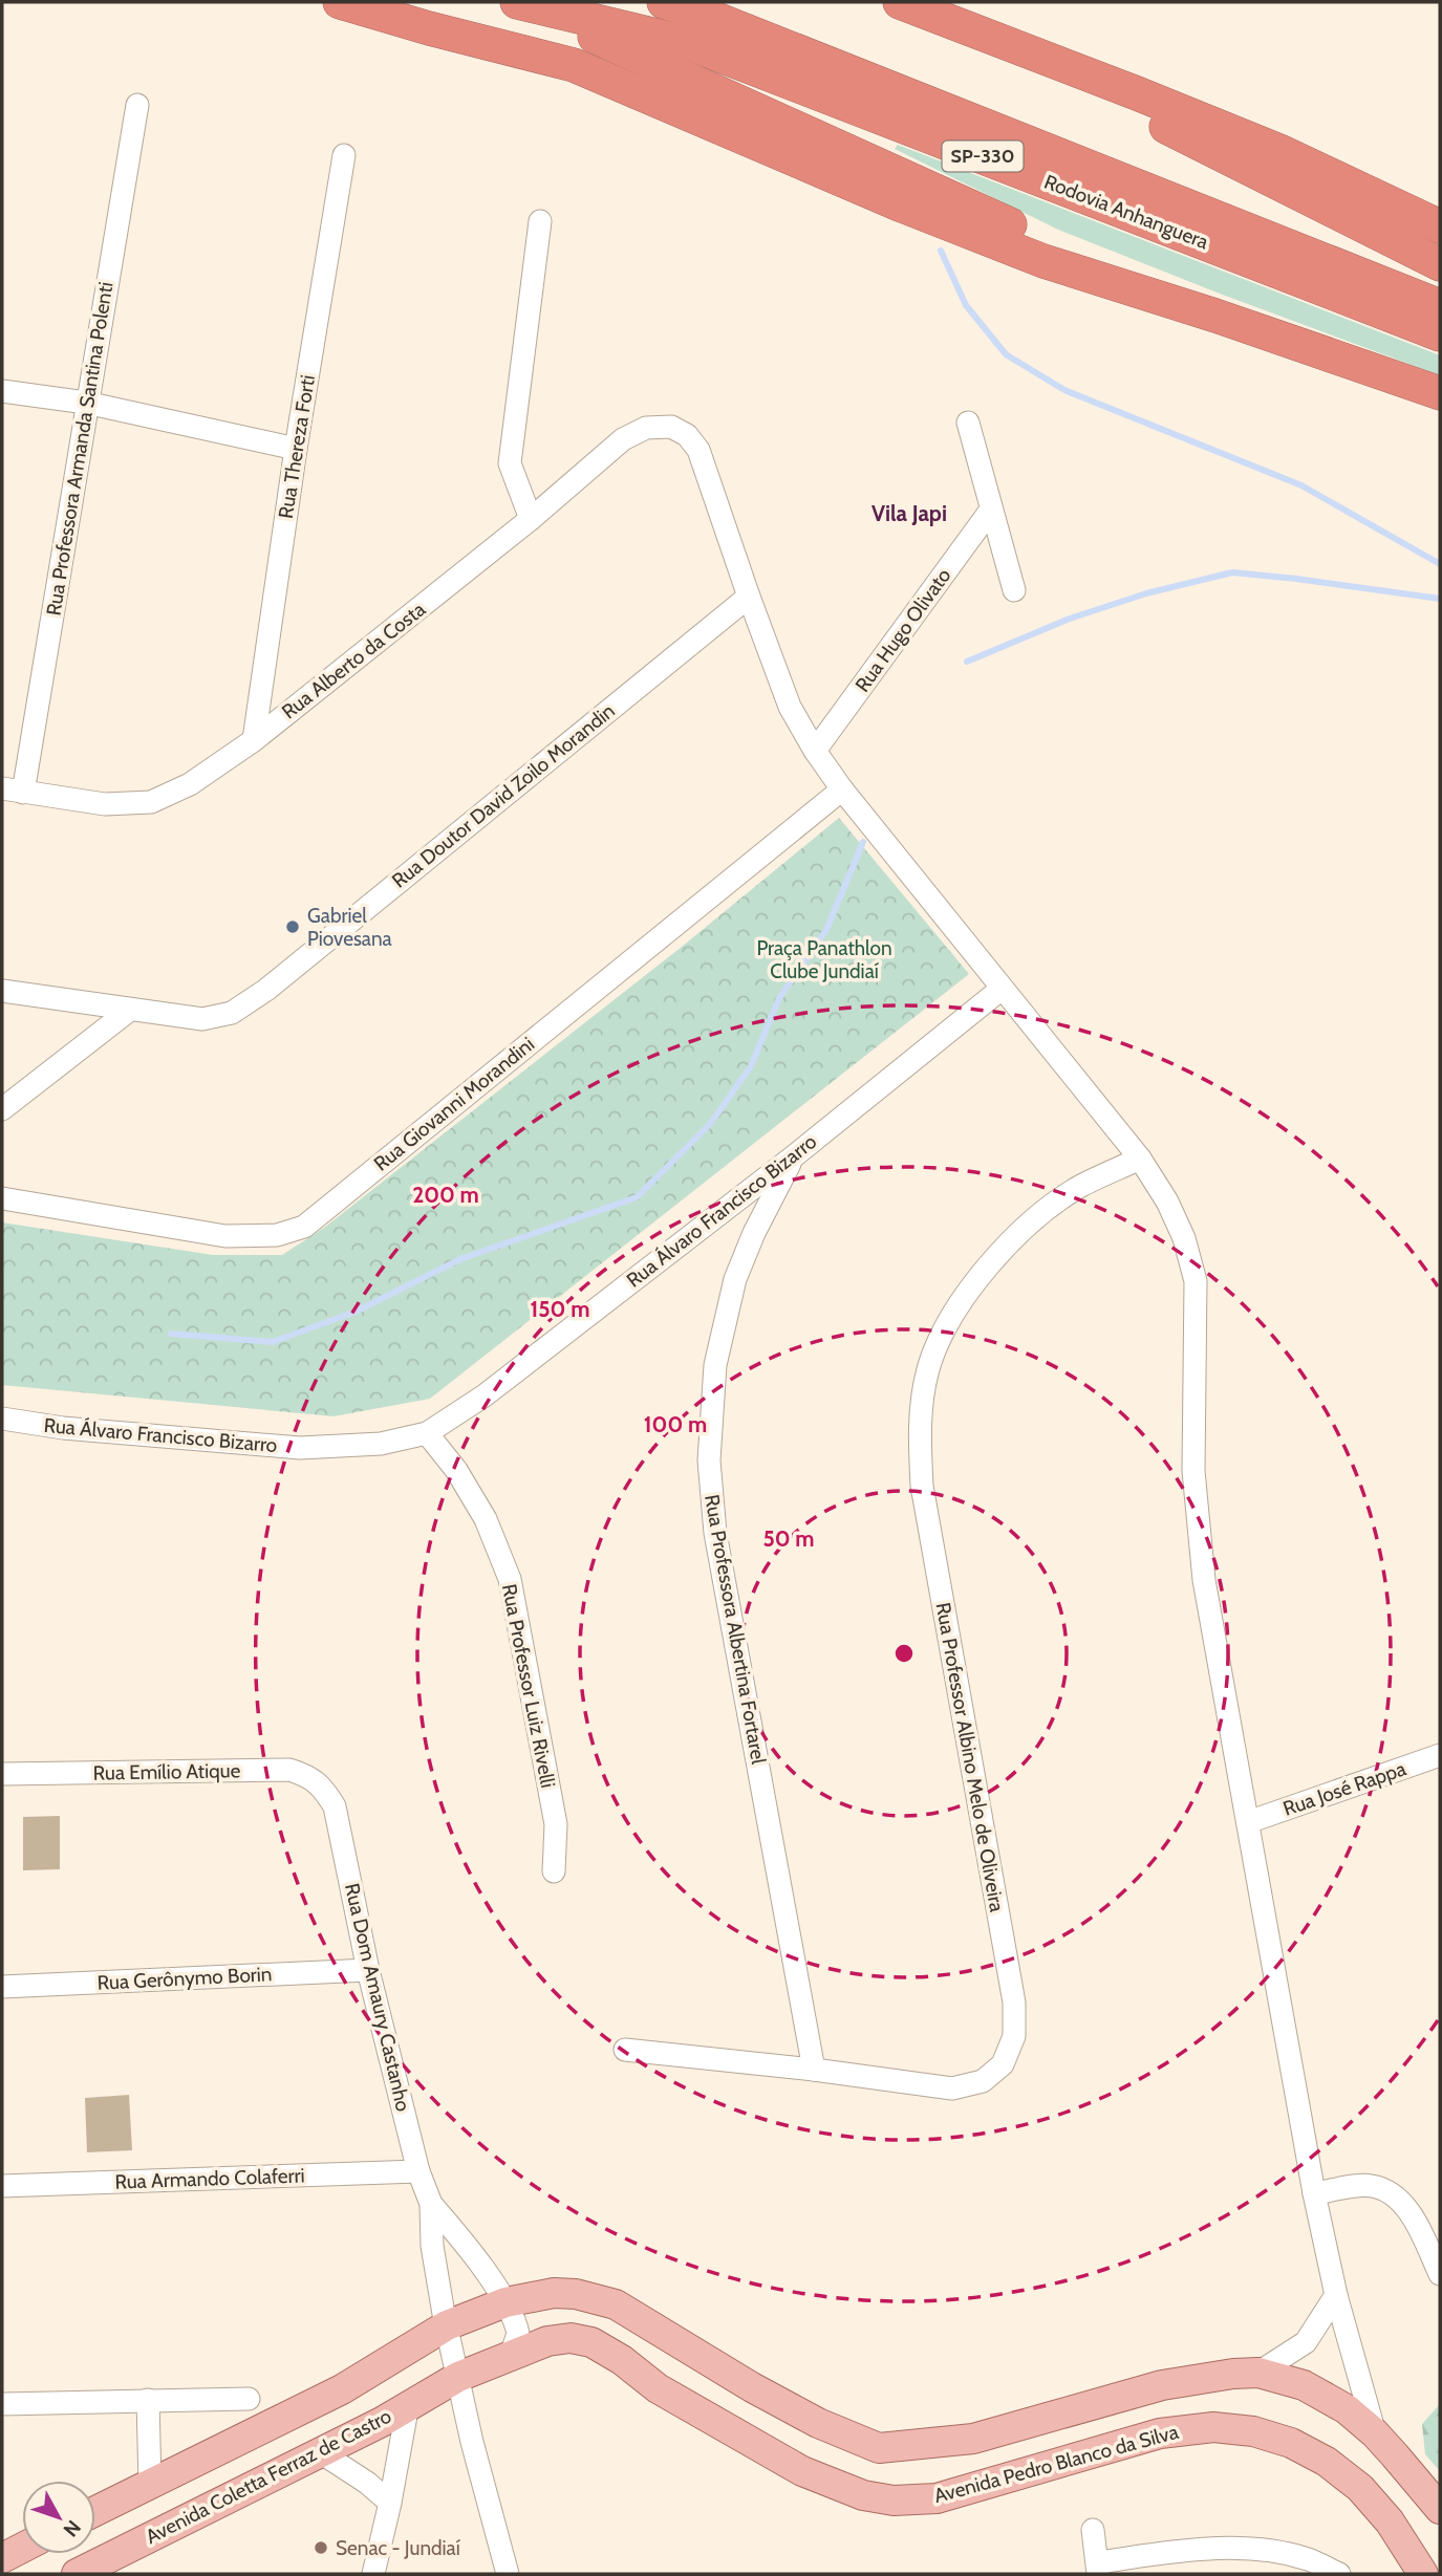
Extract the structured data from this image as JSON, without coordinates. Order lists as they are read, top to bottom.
{
  "streets": {
    "highway": ["SP-330", "Rodovia Anhanguera"],
    "main road": ["Avenida Pedro Blanco da Silva", "Avenida Coletta Ferraz de Castro"],
    "street": [
      "Rua Thereza Forti",
      "Rua Professora Armanda Santina Polenti",
      "Rua Hugo Olivato",
      "Rua Alberto da Costa",
      "Rua Doutor David Zoilo Morandin",
      "Rua Giovanni Morandini",
      "Rua Álvaro Francisco Bizarro",
      "Rua Professora Albertina Fortarel",
      "Rua Professor Luiz Rivelli",
      "Rua Professor Albino Melo de Oliveira",
      "Rua Emílio Atique",
      "Rua José Rappa",
      "Rua Gerônymo Borin",
      "Rua Dom Amaury Castanho",
      "Rua Armando Colaferri"
    ]
  },
  "crossings": [
    ["Rua Thereza Forti", "Rua Alberto da Costa"],
    ["Rua Professora Armanda Santina Polenti", "Rua Alberto da Costa"],
    ["Rua Alberto da Costa", "Rua Doutor David Zoilo Morandin"],
    ["Rua Álvaro Francisco Bizarro", "Rua Professora Albertina Fortarel"],
    ["Rua Álvaro Francisco Bizarro", "Rua Professor Luiz Rivelli"],
    ["Rua Professora Albertina Fortarel", "Rua Professor Albino Melo de Oliveira"],
    ["Rua Emílio Atique", "Rua Dom Amaury Castanho"],
    ["Rua Gerônymo Borin", "Rua Dom Amaury Castanho"],
    ["Rua Dom Amaury Castanho", "Rua Armando Colaferri"],
    ["Rua Dom Amaury Castanho", "Avenida Pedro Blanco da Silva"],
    ["Rua Dom Amaury Castanho", "Avenida Coletta Ferraz de Castro"],
    ["Avenida Pedro Blanco da Silva", "Avenida Coletta Ferraz de Castro"]
  ],
  "districts": ["Vila Japi"],
  "parks": ["Praça Panathlon Clube Jundiaí"],
  "places": ["Gabriel Piovesana", "Senac - Jundiaí"],
  "north": "bottom right",
  "rings": [
    "200 m",
    "150 m",
    "100 m",
    "50 m"
  ]
}
